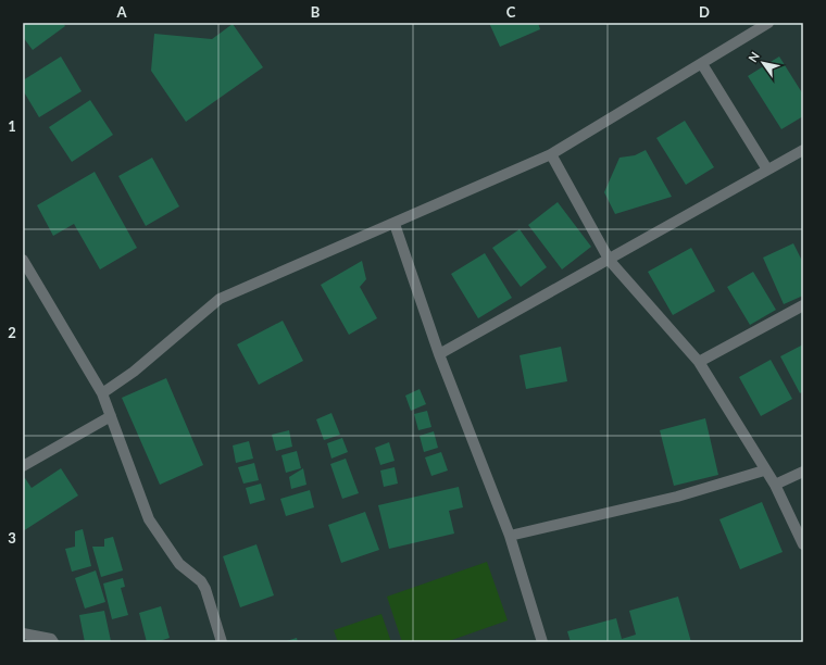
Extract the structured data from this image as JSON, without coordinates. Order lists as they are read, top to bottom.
{
  "north": "top left",
  "grid": {
    "columns": [
      "A",
      "B",
      "C",
      "D"
    ],
    "rows": ["1", "2", "3"]
  }
}
